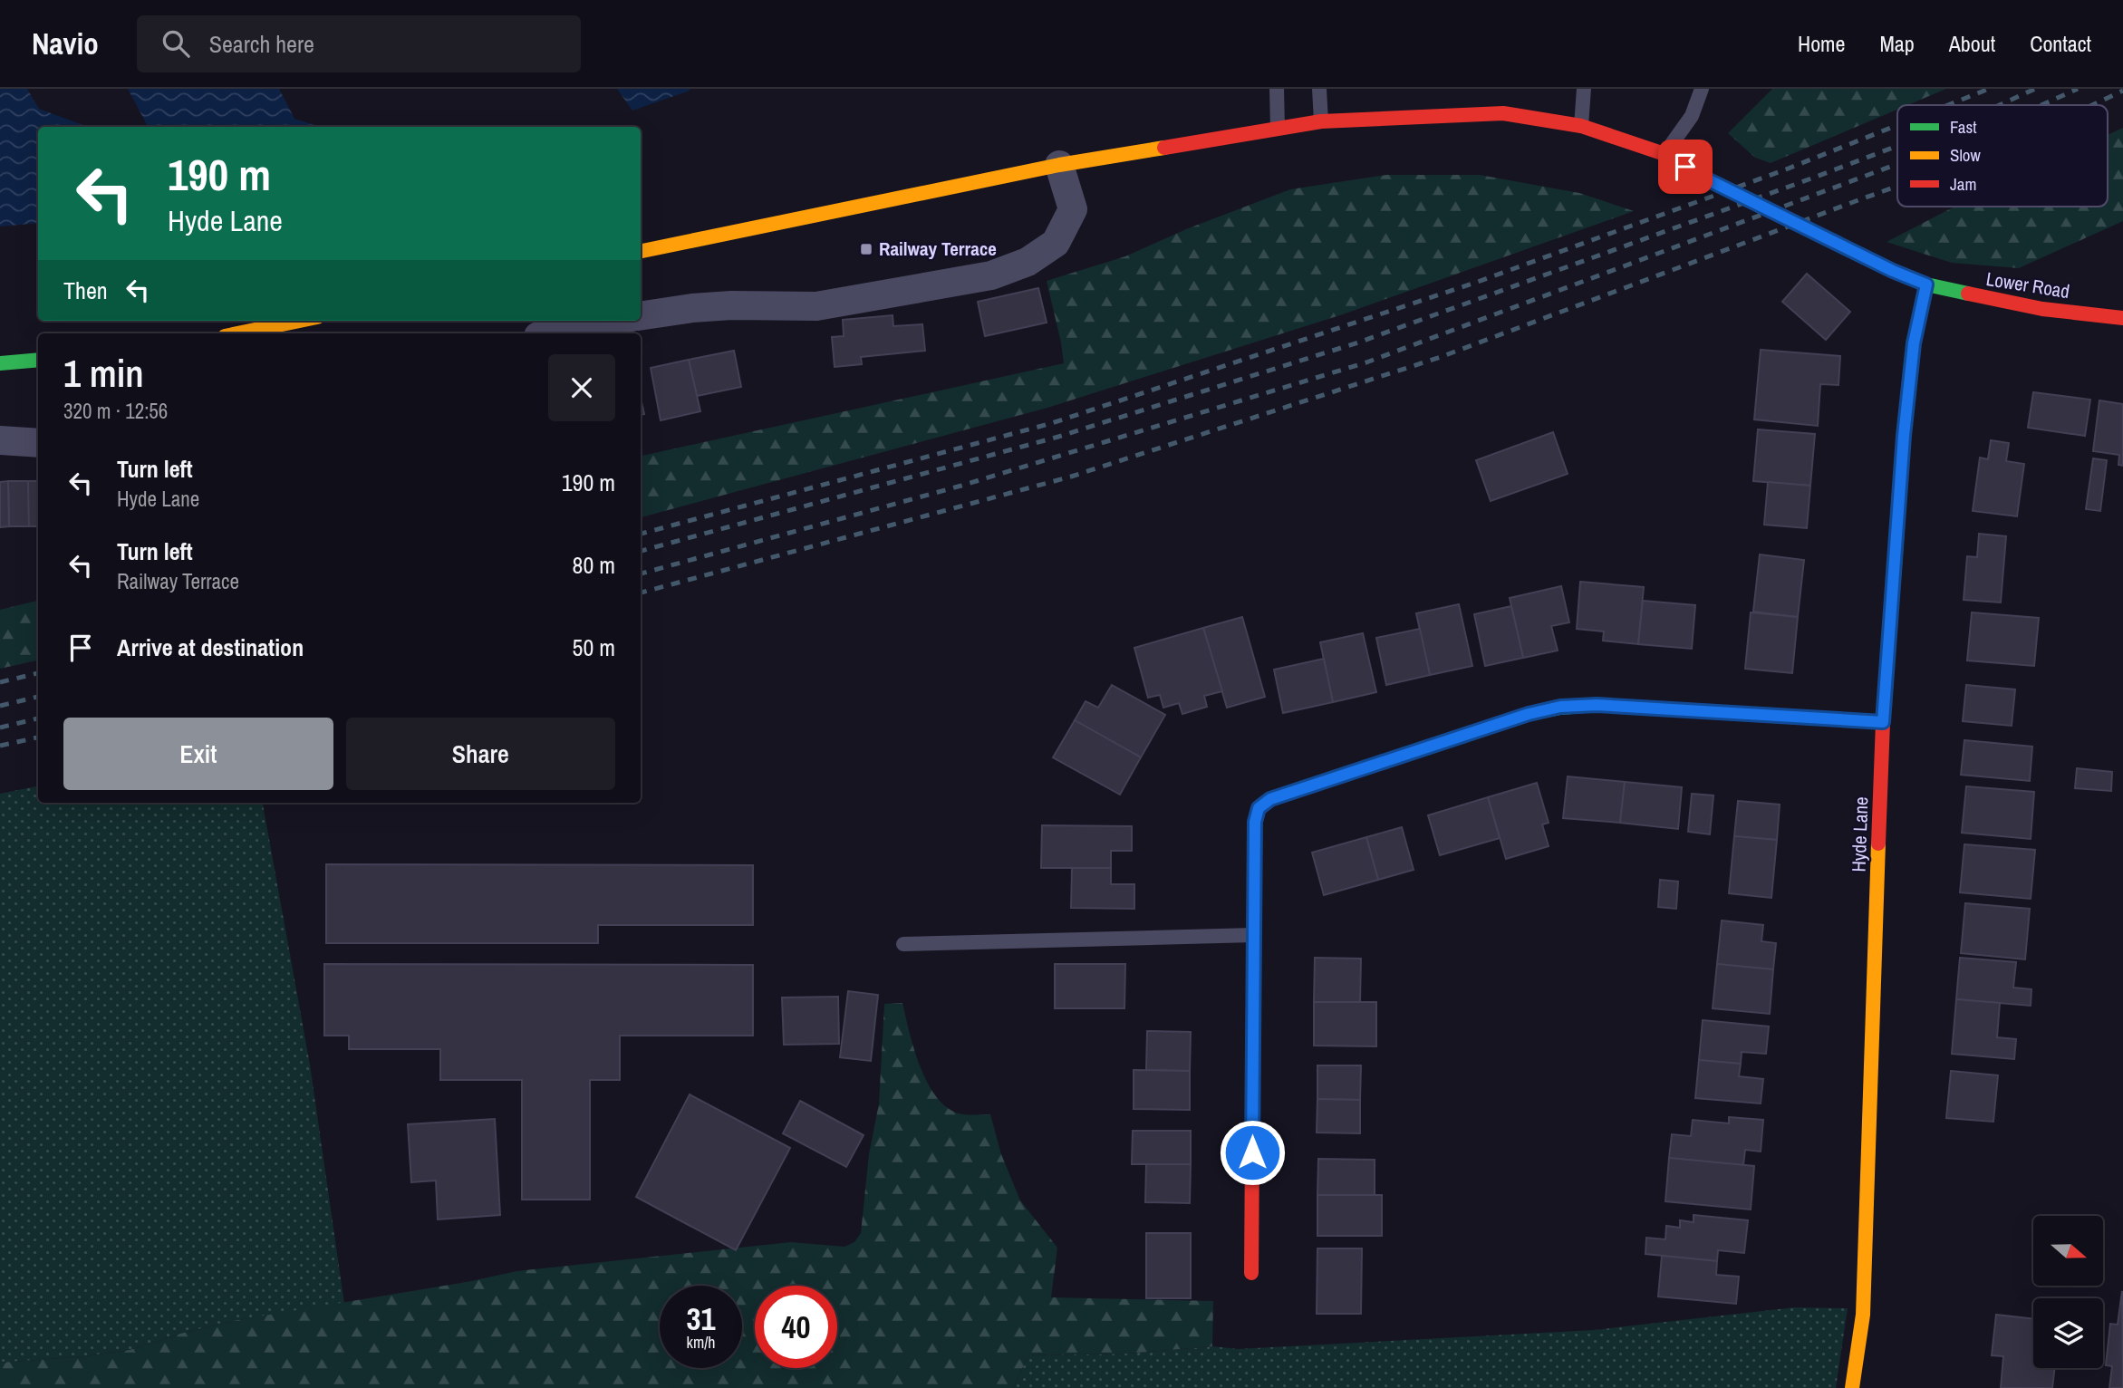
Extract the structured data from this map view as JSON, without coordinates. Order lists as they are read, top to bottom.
{
  "streets": {
    "street": ["Lower Road", "Hyde Lane"]
  },
  "crossings": [
    ["Lower Road", "Hyde Lane"]
  ],
  "places": {
    "transit": ["Railway Terrace"]
  },
  "legend": ["Fast", "Slow", "Jam"],
  "north": "right",
  "page": {
    "header": "Navio",
    "search": "Search here",
    "nav": [
      "Home",
      "Map",
      "About",
      "Contact"
    ],
    "turn": ["190 m", "Hyde Lane"],
    "then": "Then",
    "heading": ["1 min", "320 m · 12:56"],
    "list": [
      {
        "name": "Turn left",
        "note": "Hyde Lane",
        "value": "190 m"
      },
      {
        "name": "Turn left",
        "note": "Railway Terrace",
        "value": "80 m"
      },
      {
        "name": "Arrive at destination",
        "value": "50 m"
      }
    ],
    "buttons": ["Exit", "Share"],
    "speed": "31 km/h",
    "limit": "40"
  }
}
